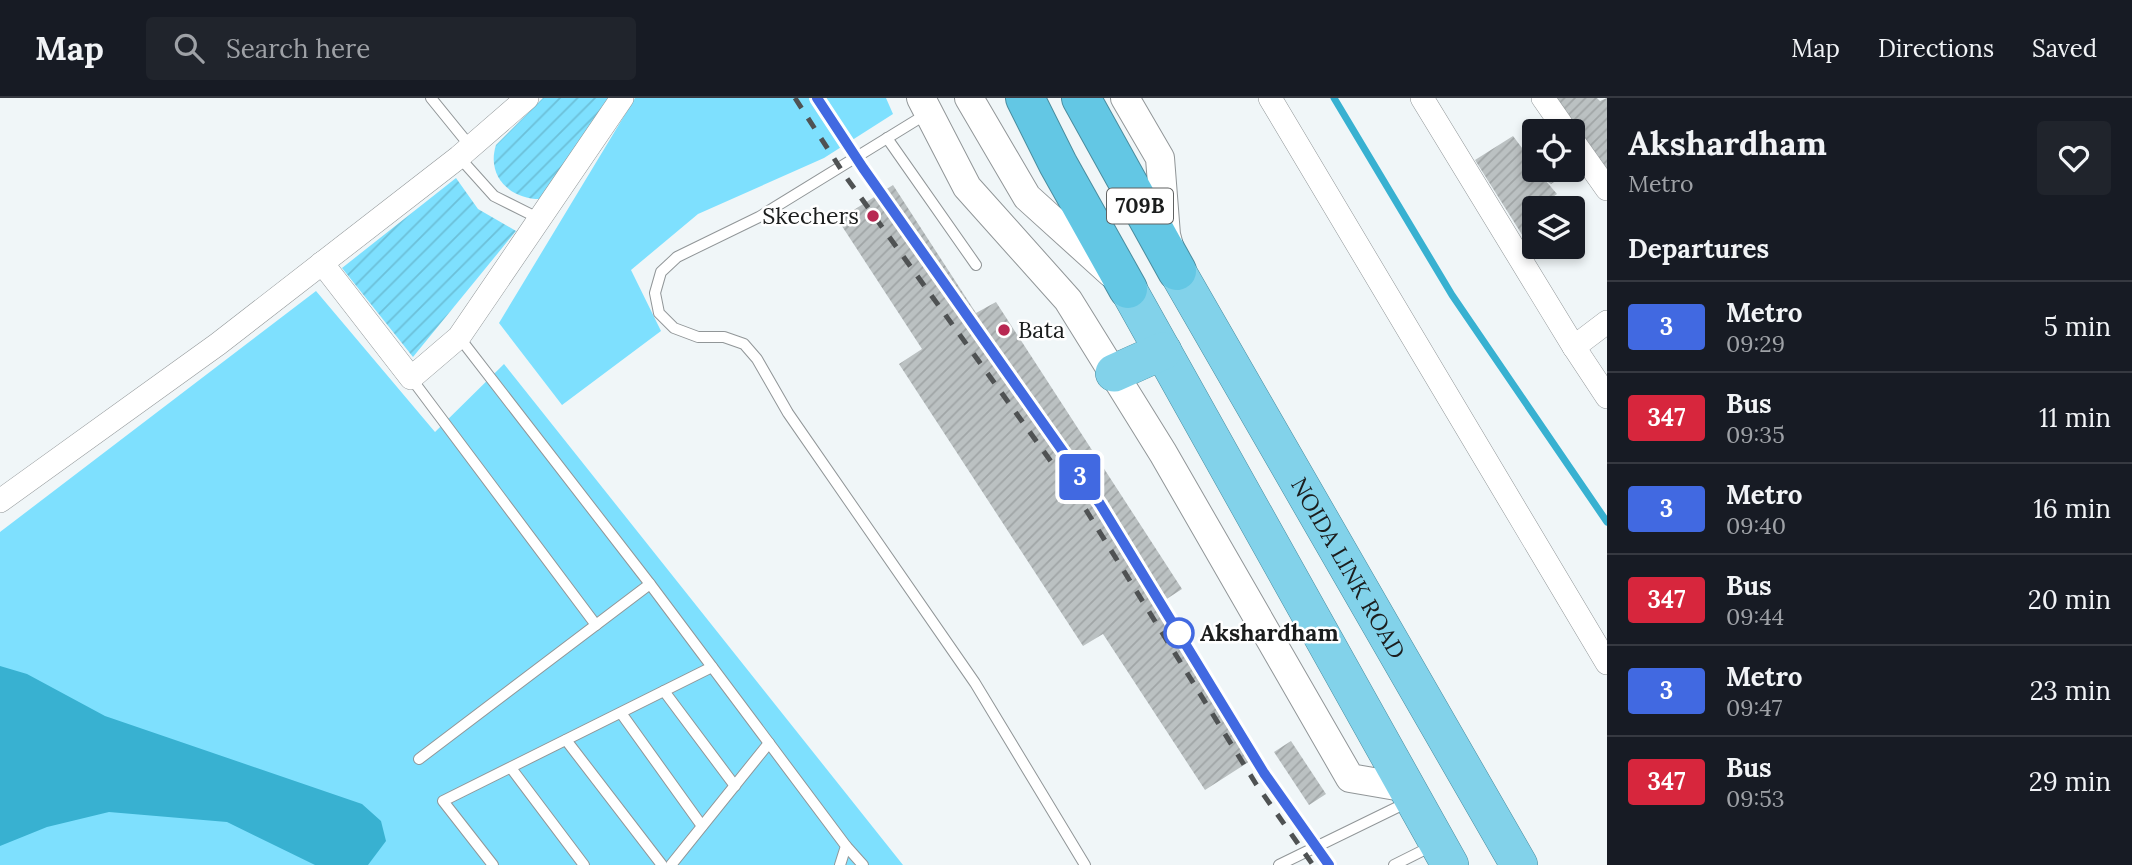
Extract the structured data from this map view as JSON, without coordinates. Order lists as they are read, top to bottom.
{
  "streets": {
    "highway": ["709B", "NOIDA LINK ROAD"]
  },
  "crossings": [
    ["709B", "NOIDA LINK ROAD"]
  ],
  "places": ["Skechers", "Bata", "Akshardham"],
  "lines": ["metro line 3"],
  "page": {
    "header": "Map",
    "search": "Search here",
    "nav": ["Map", "Directions", "Saved"],
    "on_map": "3",
    "heading": [
      ["Akshardham", "Metro"],
      "Departures"
    ],
    "list": [
      {
        "mark": "3",
        "name": "Metro",
        "note": "09:29",
        "value": "5 min"
      },
      {
        "mark": "347",
        "name": "Bus",
        "note": "09:35",
        "value": "11 min"
      },
      {
        "mark": "3",
        "name": "Metro",
        "note": "09:40",
        "value": "16 min"
      },
      {
        "mark": "347",
        "name": "Bus",
        "note": "09:44",
        "value": "20 min"
      },
      {
        "mark": "3",
        "name": "Metro",
        "note": "09:47",
        "value": "23 min"
      },
      {
        "mark": "347",
        "name": "Bus",
        "note": "09:53",
        "value": "29 min"
      }
    ]
  }
}
